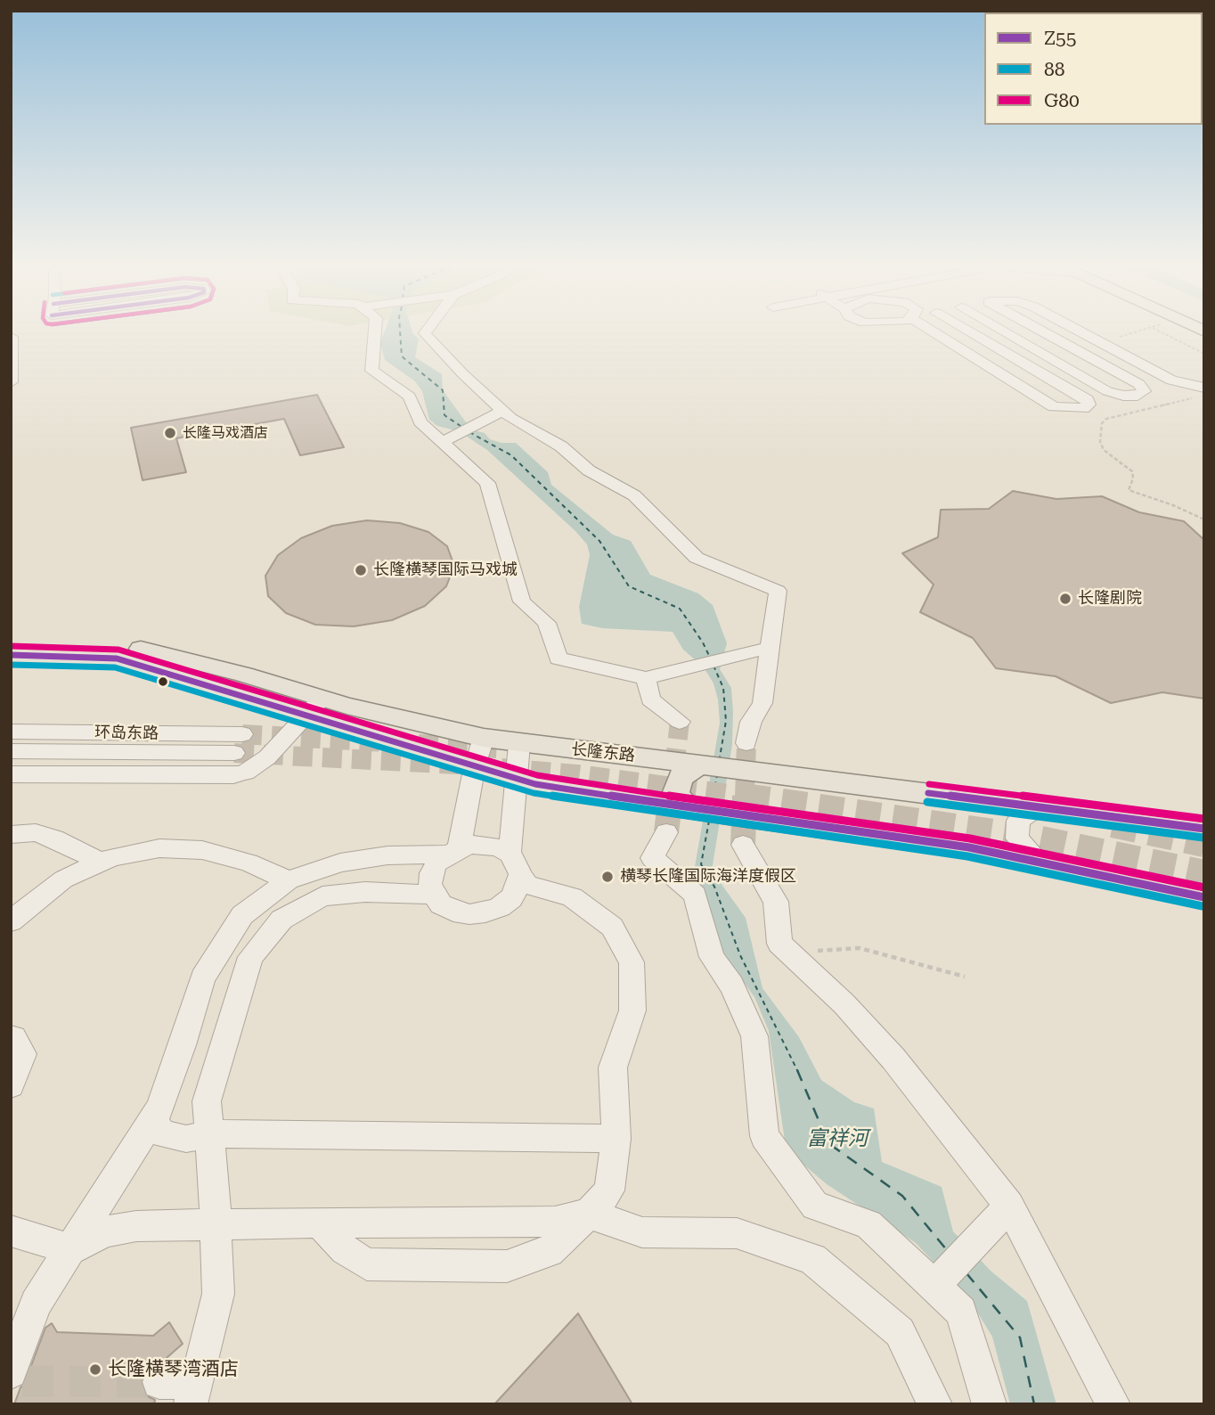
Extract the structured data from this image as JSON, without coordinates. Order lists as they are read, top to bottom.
{
  "streets": {
    "main road": ["长隆东路"],
    "street": ["环岛东路"]
  },
  "water": ["富祥河"],
  "places": [
    "长隆马戏酒店",
    "长隆横琴国际马戏城",
    "长隆剧院",
    "横琴长隆国际海洋度假区",
    "长隆横琴湾酒店"
  ],
  "lines": ["transit line G80", "transit line Z55", "transit line 88"],
  "legend": ["Z55", "88", "G80"]
}
